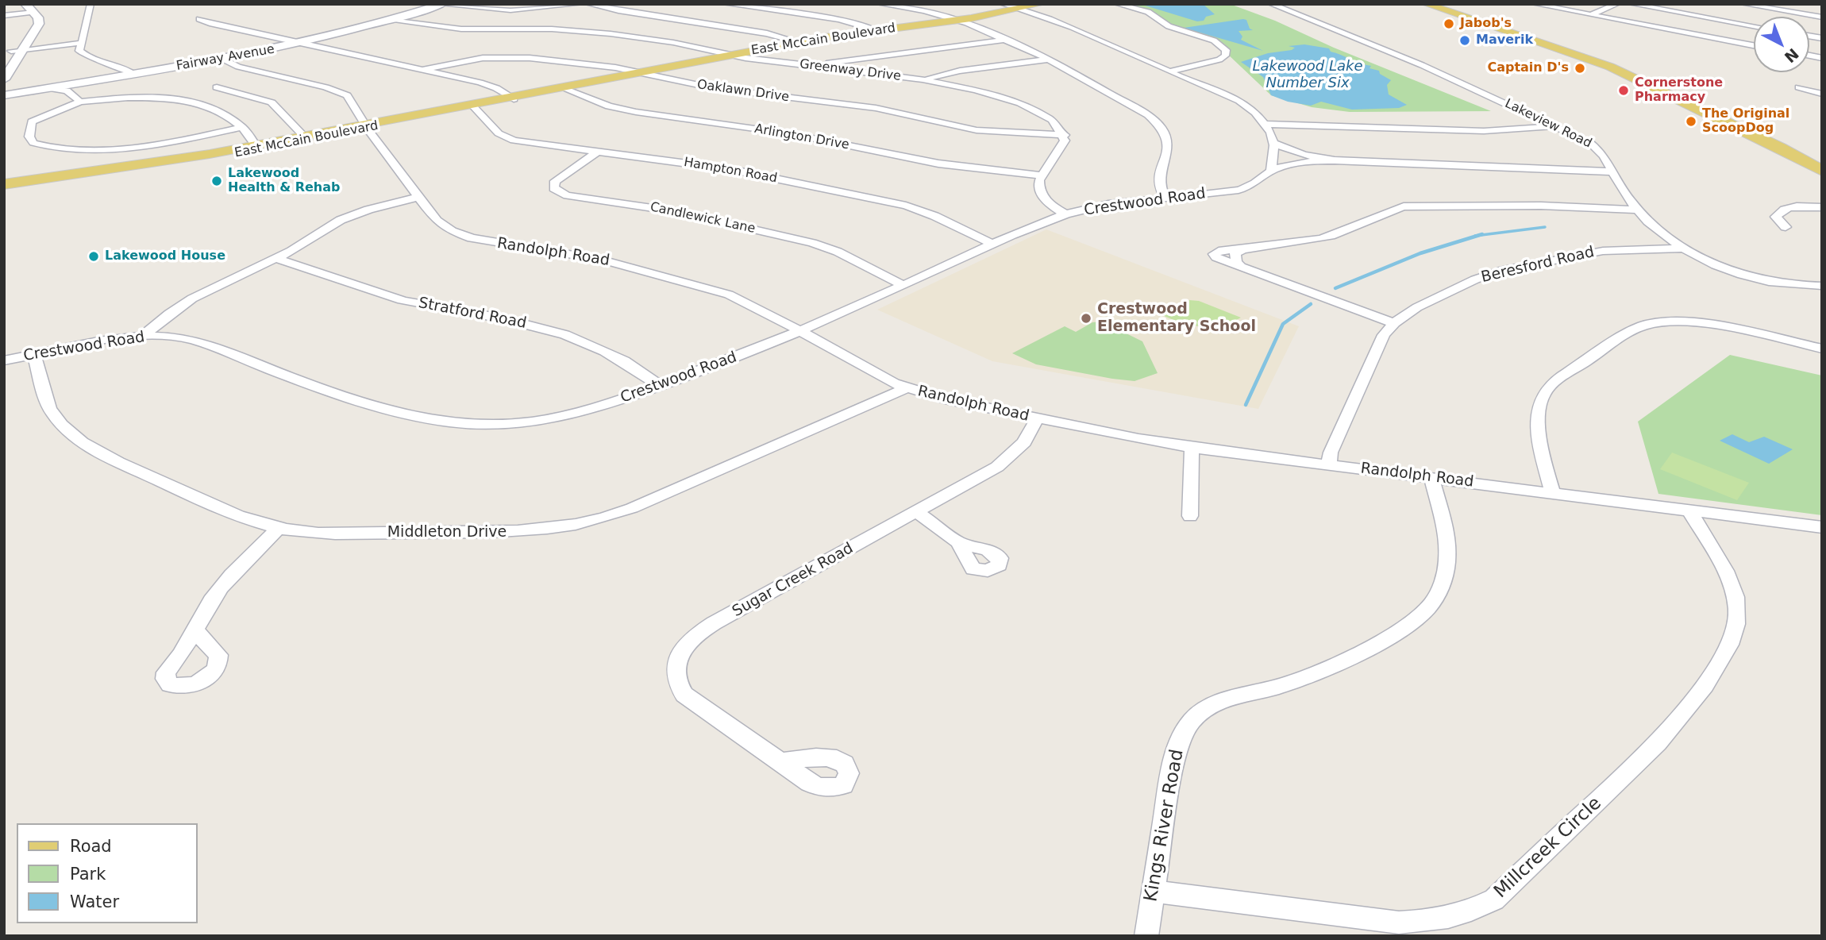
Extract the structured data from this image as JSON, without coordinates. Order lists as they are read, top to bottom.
{
  "streets": {
    "main road": ["East McCain Boulevard"],
    "street": [
      "Fairway Avenue",
      "Greenway Drive",
      "Oaklawn Drive",
      "Lakeview Road",
      "Arlington Drive",
      "Hampton Road",
      "Crestwood Road",
      "Candlewick Lane",
      "Randolph Road",
      "Beresford Road",
      "Stratford Road",
      "Middleton Drive",
      "Sugar Creek Road",
      "Kings River Road",
      "Millcreek Circle"
    ]
  },
  "crossings": [
    ["East McCain Boulevard", "Greenway Drive"],
    ["East McCain Boulevard", "Oaklawn Drive"],
    ["East McCain Boulevard", "Arlington Drive"],
    ["East McCain Boulevard", "Hampton Road"],
    ["East McCain Boulevard", "Randolph Road"],
    ["Fairway Avenue", "Greenway Drive"],
    ["Fairway Avenue", "Randolph Road"],
    ["Greenway Drive", "Oaklawn Drive"],
    ["Lakeview Road", "Crestwood Road"],
    ["Lakeview Road", "Beresford Road"],
    ["Hampton Road", "Crestwood Road"],
    ["Hampton Road", "Candlewick Lane"],
    ["Crestwood Road", "Candlewick Lane"],
    ["Crestwood Road", "Randolph Road"],
    ["Crestwood Road", "Stratford Road"],
    ["Crestwood Road", "Middleton Drive"],
    ["Randolph Road", "Beresford Road"],
    ["Randolph Road", "Middleton Drive"],
    ["Randolph Road", "Sugar Creek Road"],
    ["Randolph Road", "Kings River Road"],
    ["Randolph Road", "Millcreek Circle"],
    ["Kings River Road", "Millcreek Circle"]
  ],
  "water": ["Lakewood Lake Number Six"],
  "places": [
    "Jabob's",
    "Maverik",
    "Captain D's",
    "Cornerstone Pharmacy",
    "The Original ScoopDog",
    "Lakewood Health & Rehab",
    "Lakewood House",
    "Crestwood Elementary School"
  ],
  "legend": ["Road", "Park", "Water"],
  "north": "bottom right"
}
